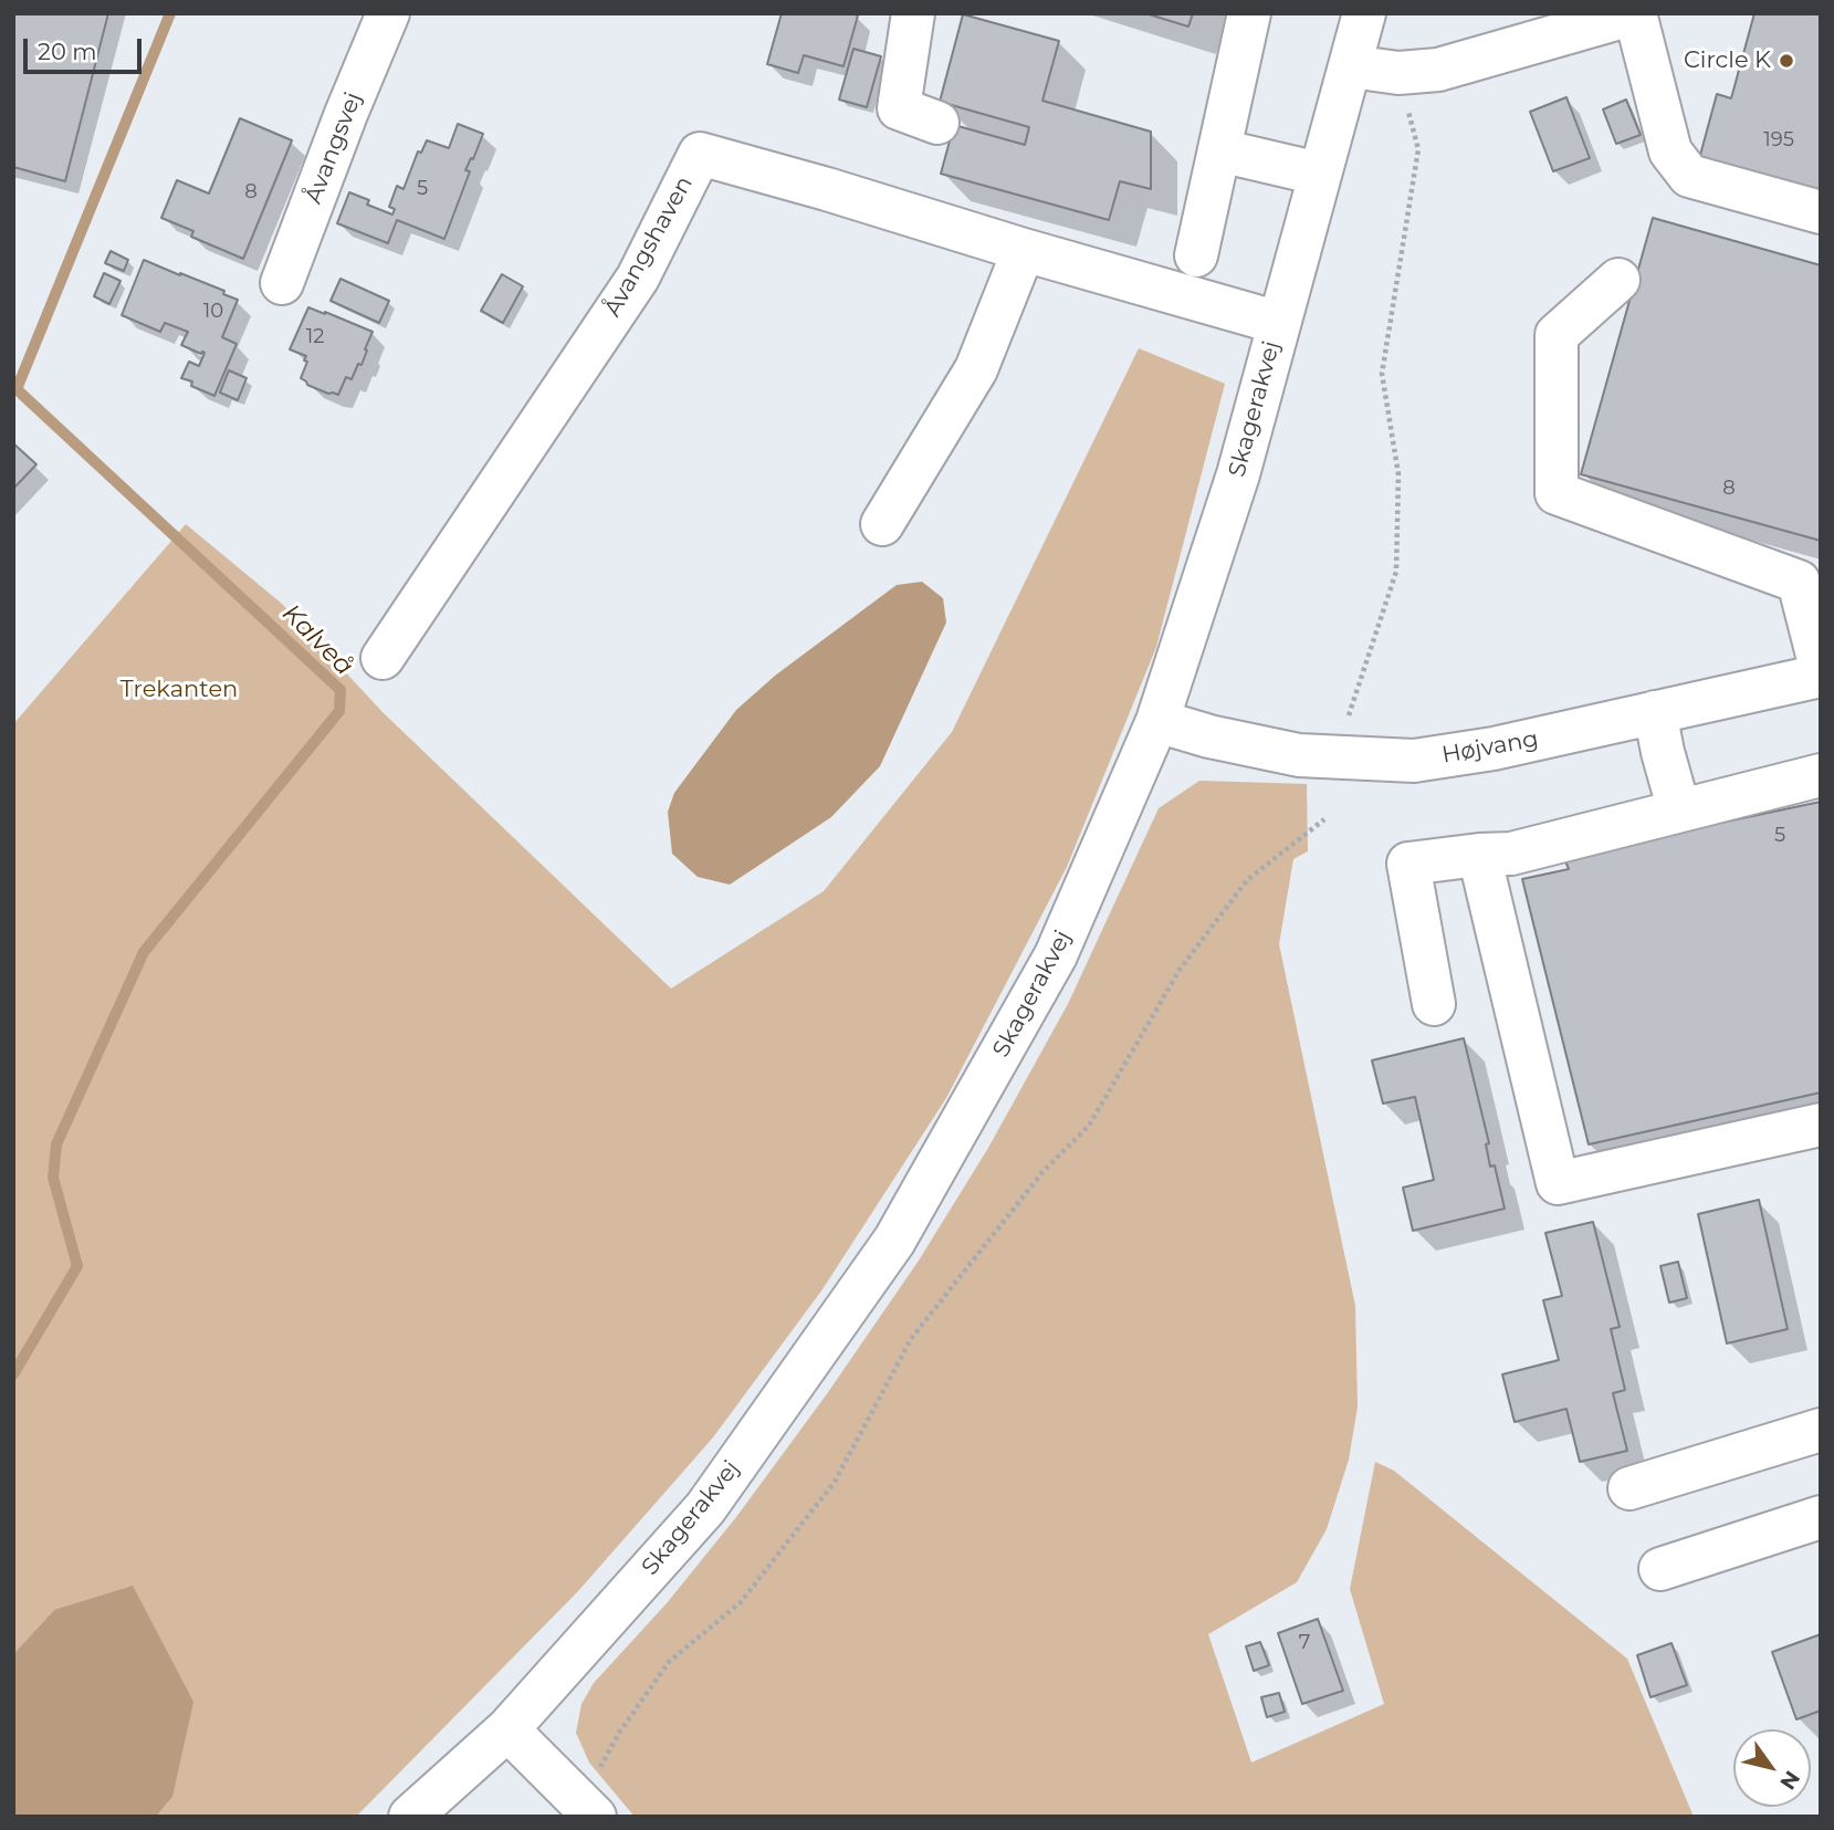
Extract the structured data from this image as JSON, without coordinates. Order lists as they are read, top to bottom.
{
  "streets": {
    "street": [
      "Åvangsvej",
      "Åvangshaven",
      "Skagerakvej",
      "Højvang"
    ]
  },
  "crossings": [
    ["Åvangshaven", "Skagerakvej"],
    ["Skagerakvej", "Højvang"]
  ],
  "water": ["Kalveå"],
  "parks": ["Trekanten"],
  "places": ["Circle K"],
  "house_numbers": [
    "195",
    "5",
    "8",
    "10",
    "12",
    "8",
    "5",
    "7"
  ],
  "scale_bar": "20 m",
  "north": "bottom right"
}
